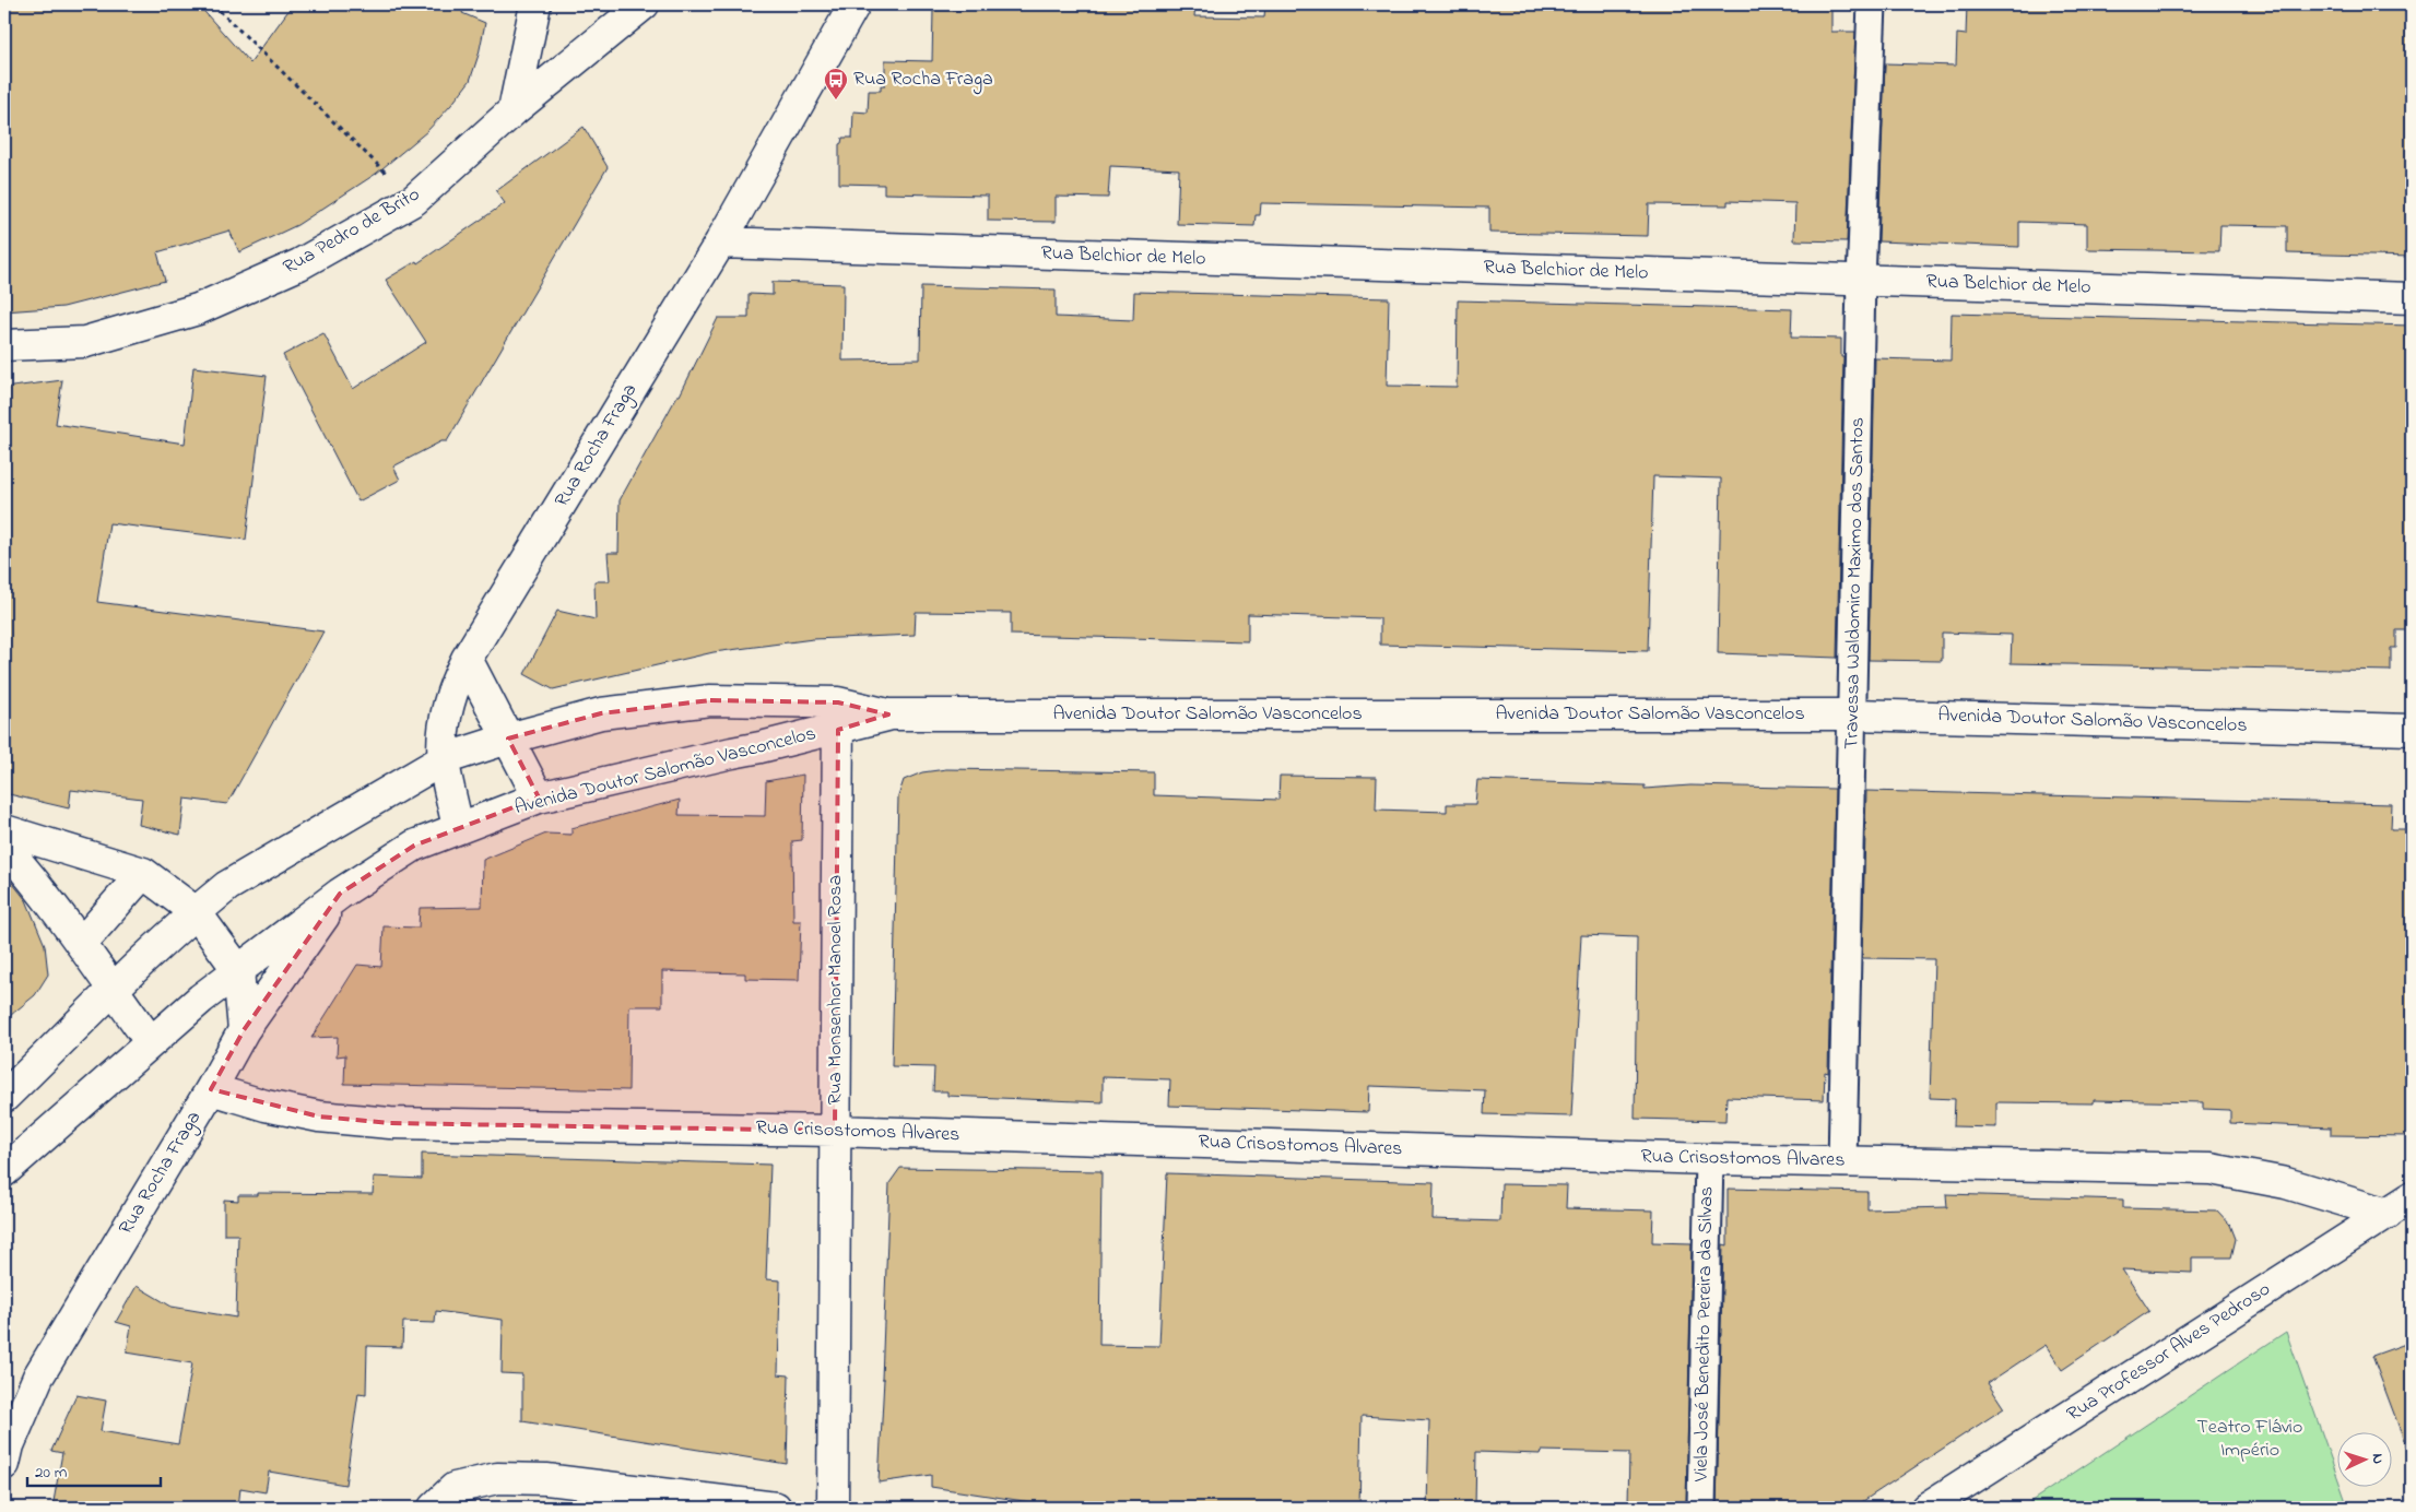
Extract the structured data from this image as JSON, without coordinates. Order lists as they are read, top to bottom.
{
  "streets": {
    "street": [
      "Rua Pedro de Brito",
      "Rua Belchior de Melo",
      "Rua Rocha Fraga",
      "Avenida Doutor Salomão Vasconcelos",
      "Rua Monsenhor Manoel Rosa",
      "Rua Crisostomos Alvares",
      "Rua Professor Alves Pedroso"
    ],
    "lane": ["Travessa Waldomiro Maximo dos Santos", "Viela José Benedito Pereira da Silvas"]
  },
  "crossings": [
    ["Rua Belchior de Melo", "Rua Rocha Fraga"],
    ["Rua Belchior de Melo", "Travessa Waldomiro Maximo dos Santos"],
    ["Rua Rocha Fraga", "Avenida Doutor Salomão Vasconcelos"],
    ["Rua Rocha Fraga", "Rua Crisostomos Alvares"],
    ["Travessa Waldomiro Maximo dos Santos", "Avenida Doutor Salomão Vasconcelos"],
    ["Travessa Waldomiro Maximo dos Santos", "Rua Crisostomos Alvares"],
    ["Avenida Doutor Salomão Vasconcelos", "Rua Monsenhor Manoel Rosa"],
    ["Rua Monsenhor Manoel Rosa", "Rua Crisostomos Alvares"],
    ["Rua Crisostomos Alvares", "Viela José Benedito Pereira da Silvas"],
    ["Rua Crisostomos Alvares", "Rua Professor Alves Pedroso"]
  ],
  "parks": ["Teatro Flávio Império"],
  "places": {
    "bus stop": ["Rua Rocha Fraga"]
  },
  "scale_bar": "20 m",
  "north": "right"
}
